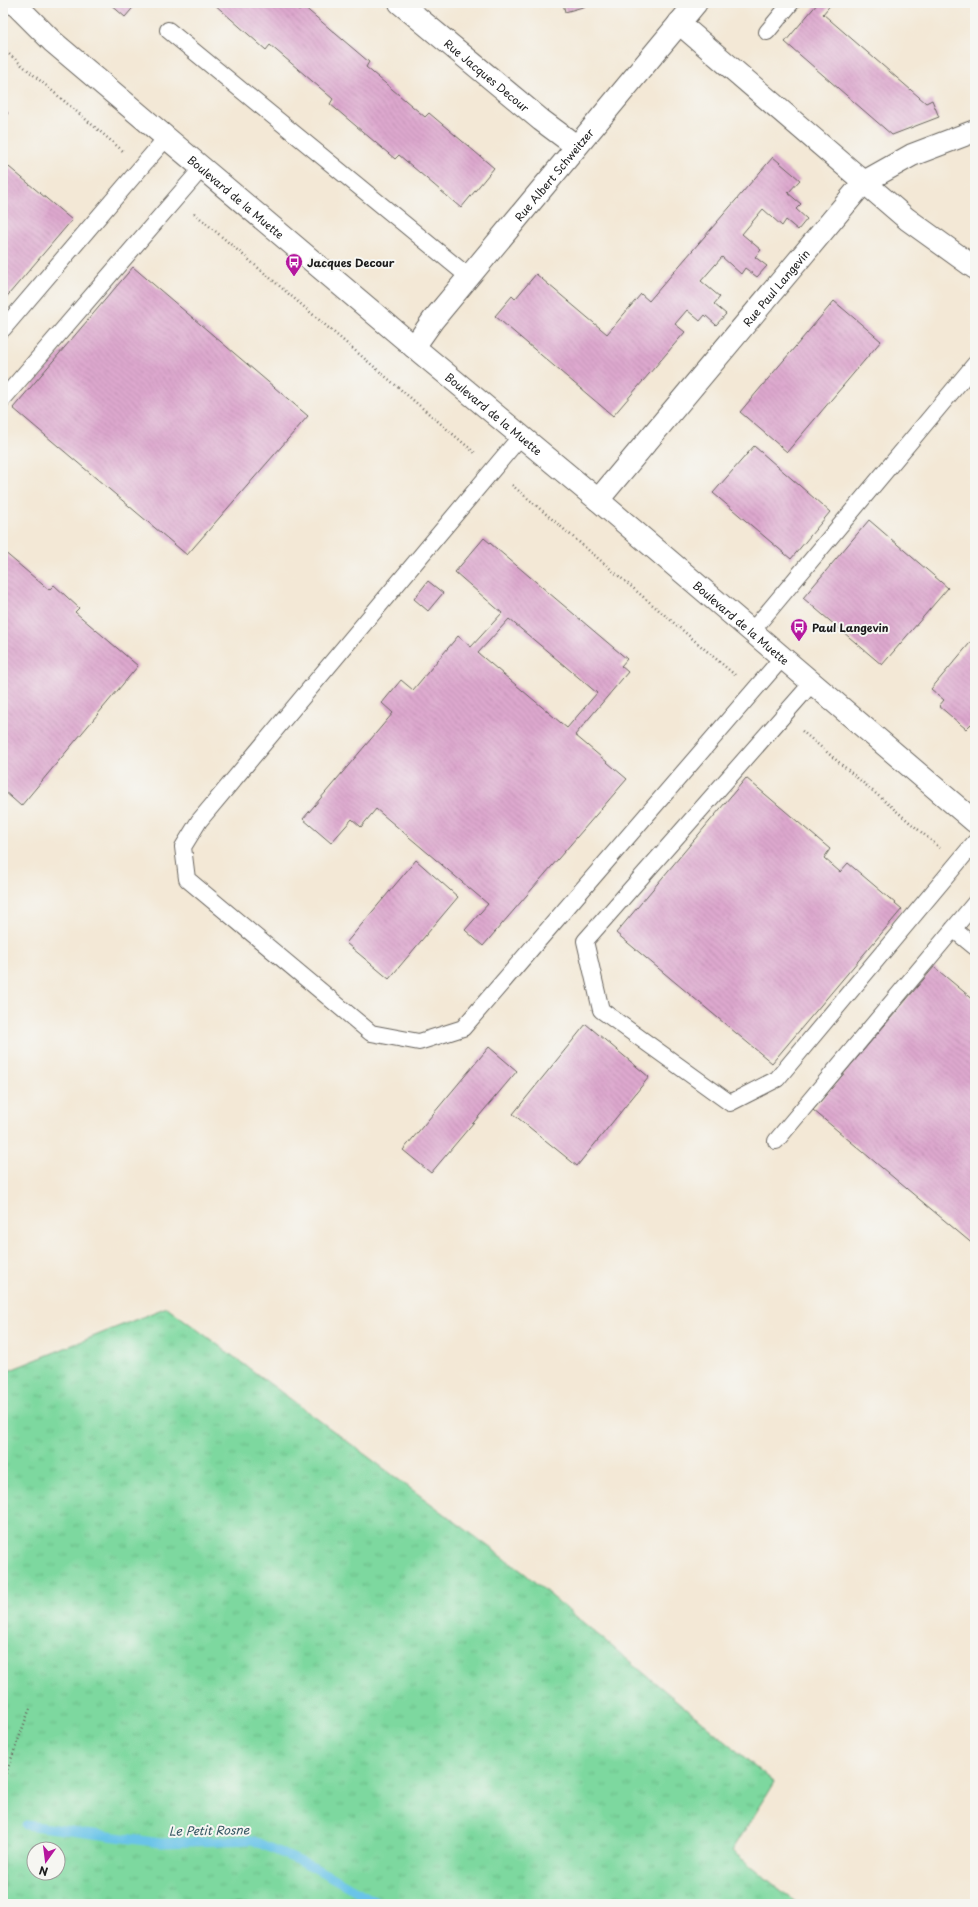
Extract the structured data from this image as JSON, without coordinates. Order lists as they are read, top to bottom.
{
  "streets": {
    "street": [
      "Rue Jacques Decour",
      "Rue Albert Schweitzer",
      "Boulevard de la Muette",
      "Rue Paul Langevin"
    ]
  },
  "crossings": [
    ["Rue Jacques Decour", "Rue Albert Schweitzer"],
    ["Rue Albert Schweitzer", "Boulevard de la Muette"],
    ["Boulevard de la Muette", "Rue Paul Langevin"]
  ],
  "water": ["Le Petit Rosne"],
  "places": {
    "bus stop": ["Jacques Decour", "Paul Langevin"]
  },
  "north": "bottom"
}
